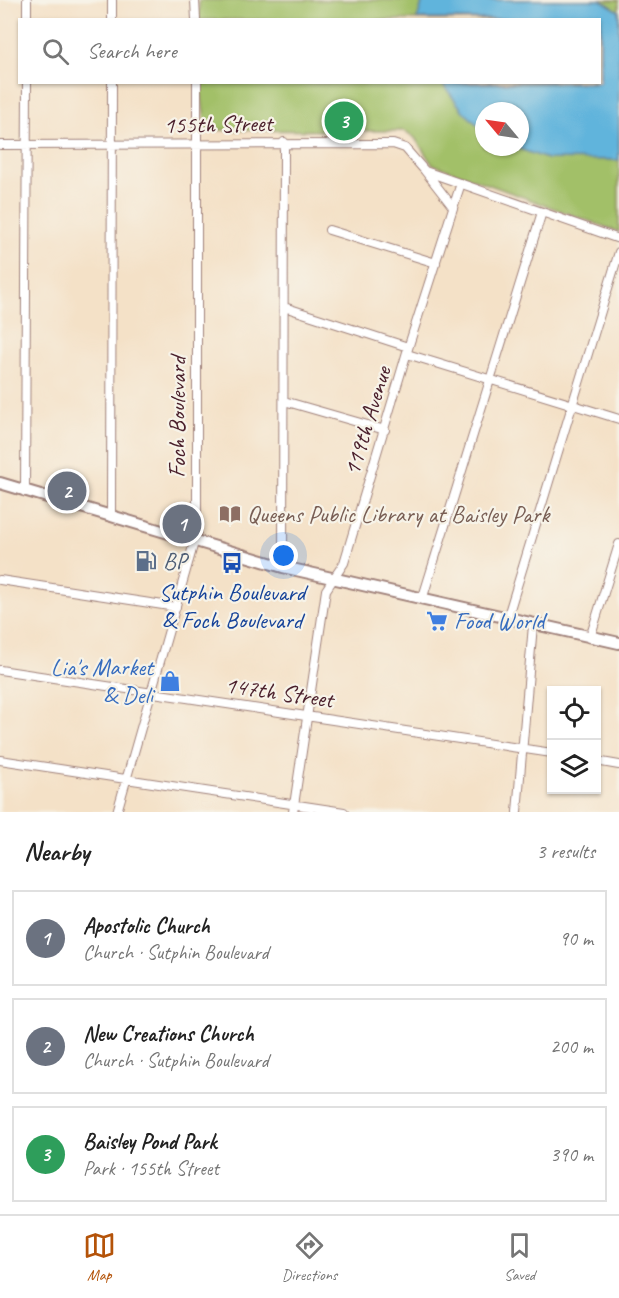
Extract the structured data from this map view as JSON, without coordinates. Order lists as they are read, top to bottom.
{
  "streets": {
    "street": [
      "155th Street",
      "Foch Boulevard",
      "119th Avenue",
      "147th Street"
    ]
  },
  "crossings": [
    ["155th Street", "Foch Boulevard"],
    ["155th Street", "119th Avenue"],
    ["Foch Boulevard", "147th Street"],
    ["119th Avenue", "147th Street"]
  ],
  "places": {
    "library": ["Queens Public Library at Baisley Park"],
    "fuel station": ["BP"],
    "bus stop": ["Sutphin Boulevard & Foch Boulevard"],
    "supermarket": ["Food World"],
    "shop": ["Lia's Market & Deli"]
  },
  "north": "top left",
  "page": {
    "search": "Search here",
    "pins": ["3", "2", "1"],
    "heading": ["Nearby", "3 results"],
    "list": [
      {
        "mark": "1",
        "name": "Apostolic Church",
        "note": "Church · Sutphin Boulevard",
        "value": "90 m"
      },
      {
        "mark": "2",
        "name": "New Creations Church",
        "note": "Church · Sutphin Boulevard",
        "value": "200 m"
      },
      {
        "mark": "3",
        "name": "Baisley Pond Park",
        "note": "Park · 155th Street",
        "value": "390 m"
      }
    ],
    "nav": ["Map", "Directions", "Saved"]
  }
}
